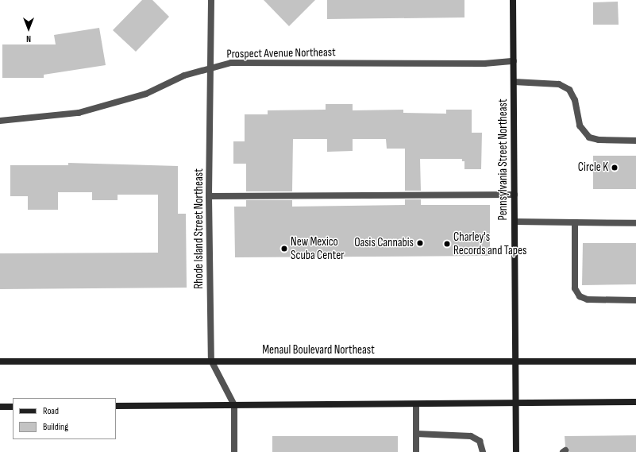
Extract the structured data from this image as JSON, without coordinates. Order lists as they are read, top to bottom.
{
  "streets": {
    "main road": ["Pennsylvania Street Northeast", "Menaul Boulevard Northeast"],
    "street": ["Prospect Avenue Northeast", "Rhode Island Street Northeast"]
  },
  "crossings": [
    ["Prospect Avenue Northeast", "Pennsylvania Street Northeast"],
    ["Prospect Avenue Northeast", "Rhode Island Street Northeast"],
    ["Pennsylvania Street Northeast", "Menaul Boulevard Northeast"],
    ["Rhode Island Street Northeast", "Menaul Boulevard Northeast"]
  ],
  "places": [
    "Circle K",
    "Oasis Cannabis",
    "Charley's Records and Tapes",
    "New Mexico Scuba Center"
  ],
  "legend": ["Road", "Building"],
  "north": "bottom"
}
